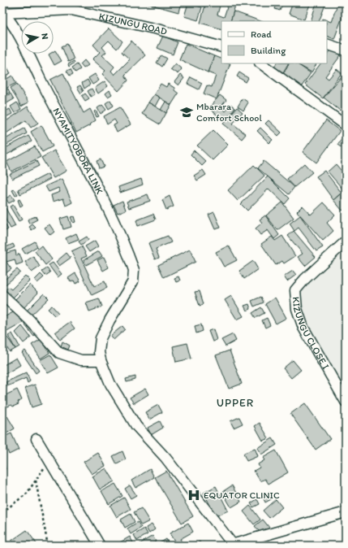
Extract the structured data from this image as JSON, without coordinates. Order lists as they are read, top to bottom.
{
  "streets": {
    "street": ["KIZUNGU ROAD", "NYAMITYOBORA LINK", "KIZUNGU CLOSE I"]
  },
  "crossings": [
    ["KIZUNGU ROAD", "NYAMITYOBORA LINK"]
  ],
  "districts": ["UPPER"],
  "places": {
    "school or university": ["Mbarara Comfort School"],
    "hospital": ["EQUATOR CLINIC"]
  },
  "legend": ["Road", "Building"],
  "north": "right"
}
